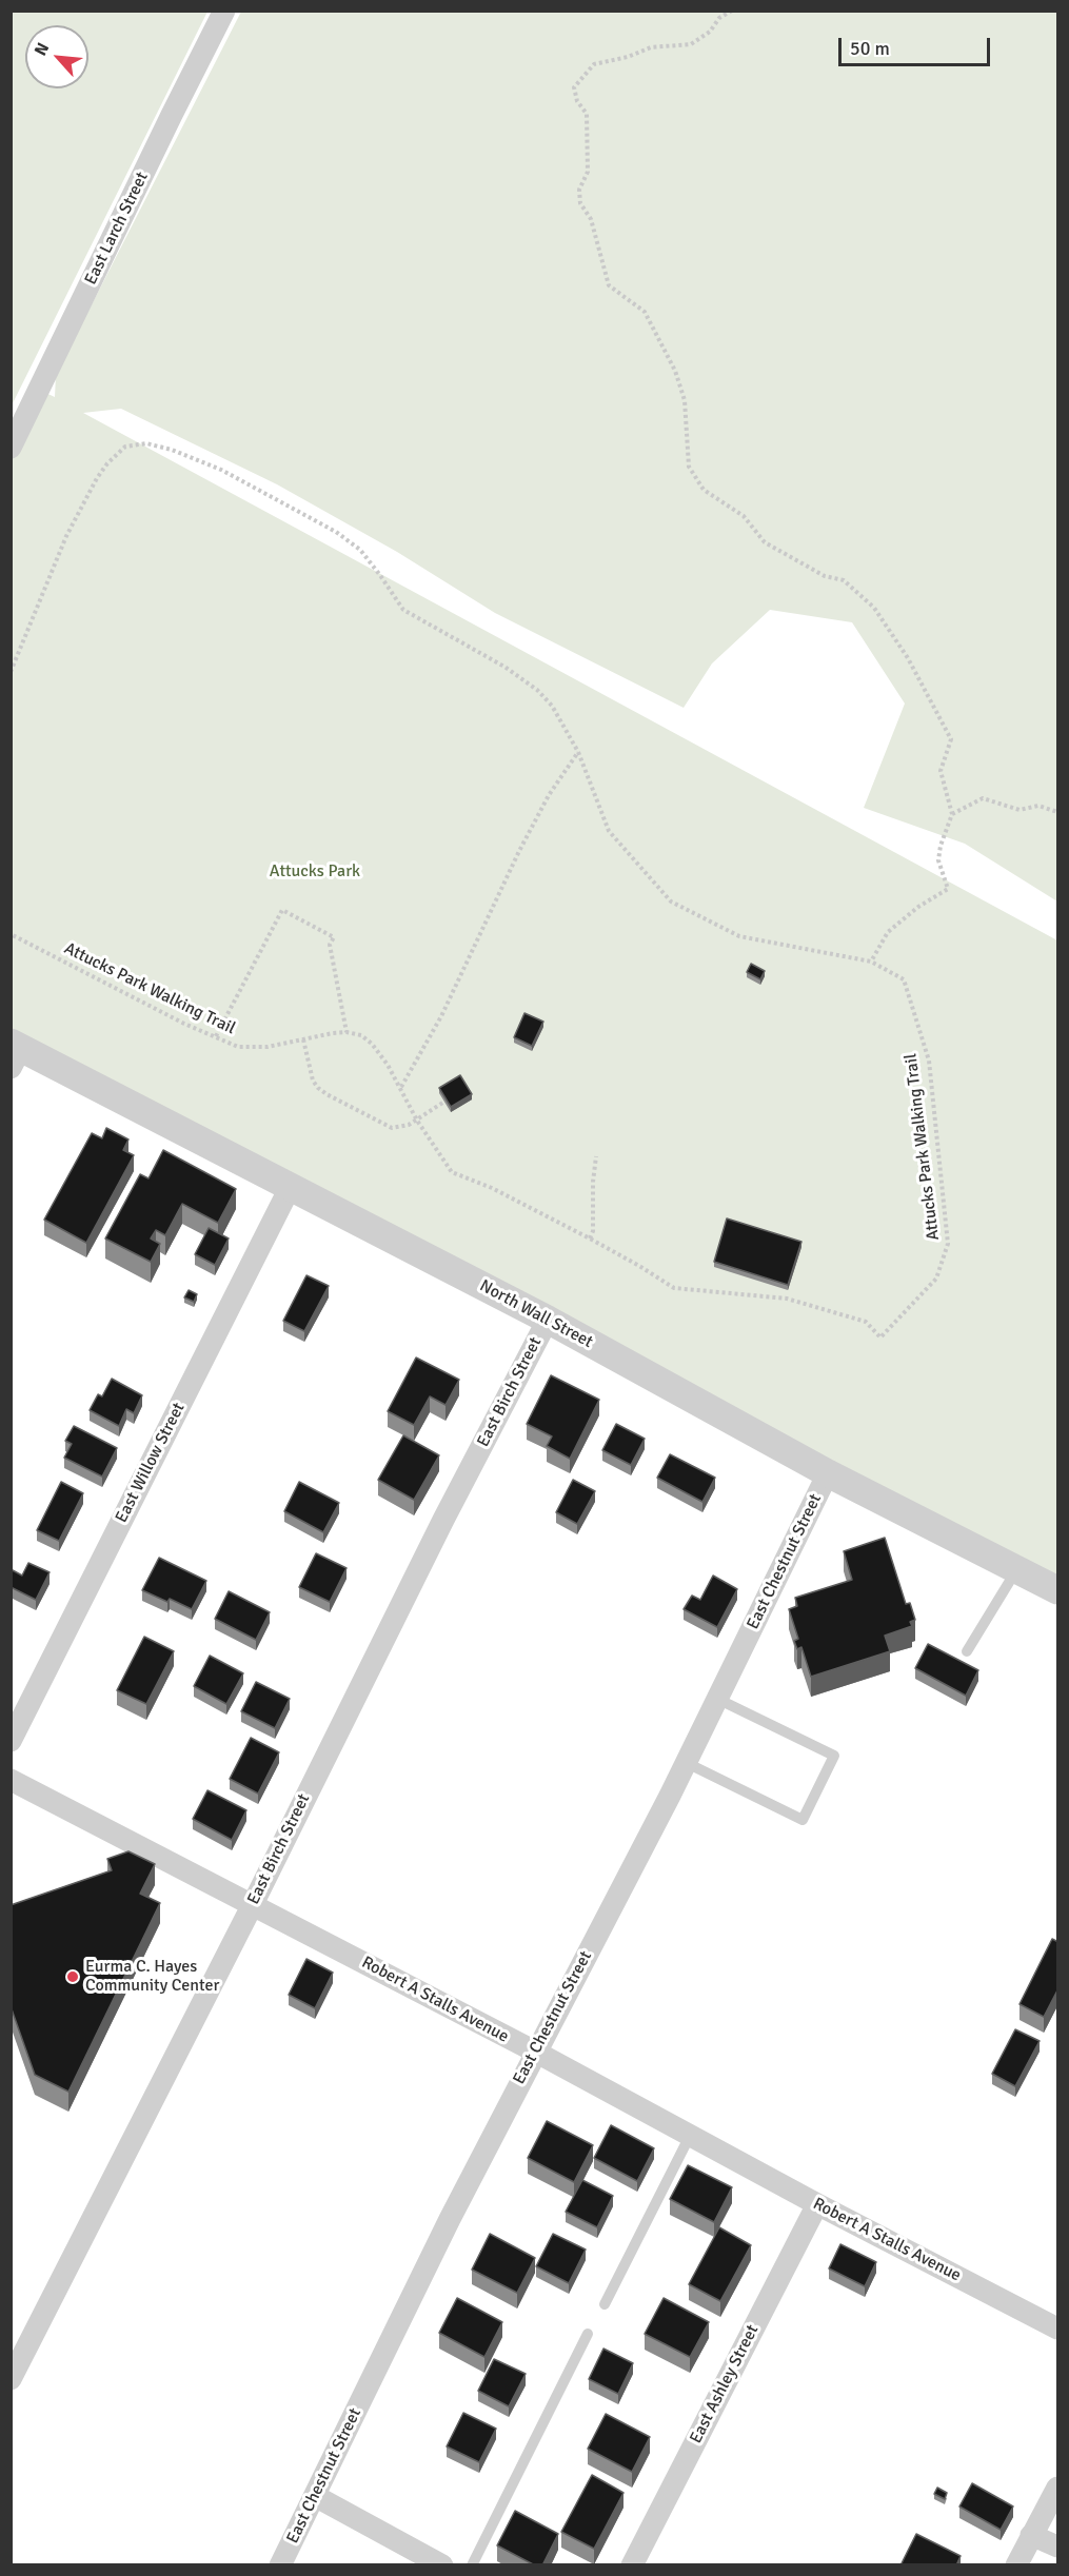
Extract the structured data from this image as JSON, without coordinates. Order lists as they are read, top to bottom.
{
  "streets": {
    "street": [
      "East Larch Street",
      "North Wall Street",
      "East Birch Street",
      "East Willow Street",
      "East Chestnut Street",
      "Robert A Stalls Avenue",
      "East Ashley Street"
    ],
    "path": ["Attucks Park Walking Trail"]
  },
  "crossings": [
    ["North Wall Street", "East Birch Street"],
    ["North Wall Street", "East Willow Street"],
    ["North Wall Street", "East Chestnut Street"],
    ["East Birch Street", "Robert A Stalls Avenue"],
    ["East Chestnut Street", "Robert A Stalls Avenue"],
    ["Robert A Stalls Avenue", "East Ashley Street"]
  ],
  "parks": ["Attucks Park"],
  "places": ["Eurma C. Hayes Community Center"],
  "scale_bar": "50 m",
  "north": "top left"
}
